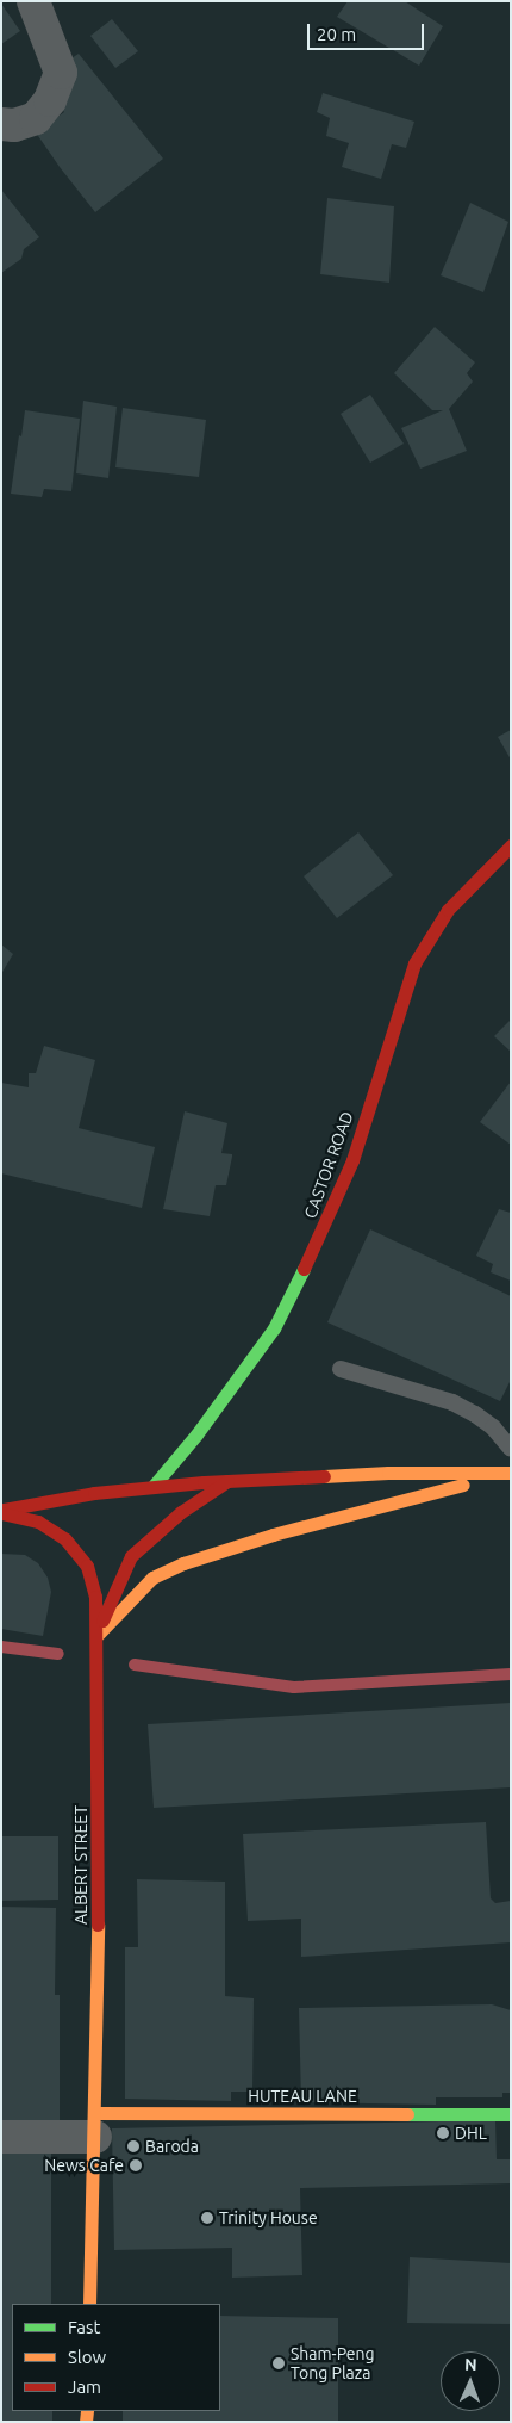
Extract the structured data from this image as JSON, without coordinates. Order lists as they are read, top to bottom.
{
  "streets": {
    "main road": ["CASTOR ROAD", "ALBERT STREET", "HUTEAU LANE"]
  },
  "crossings": [
    ["ALBERT STREET", "HUTEAU LANE"]
  ],
  "places": [
    "DHL",
    "Baroda",
    "News Cafe",
    "Trinity House",
    "Sham-Peng Tong Plaza"
  ],
  "legend": ["Fast", "Slow", "Jam"],
  "scale_bar": "20 m",
  "north": "top"
}
